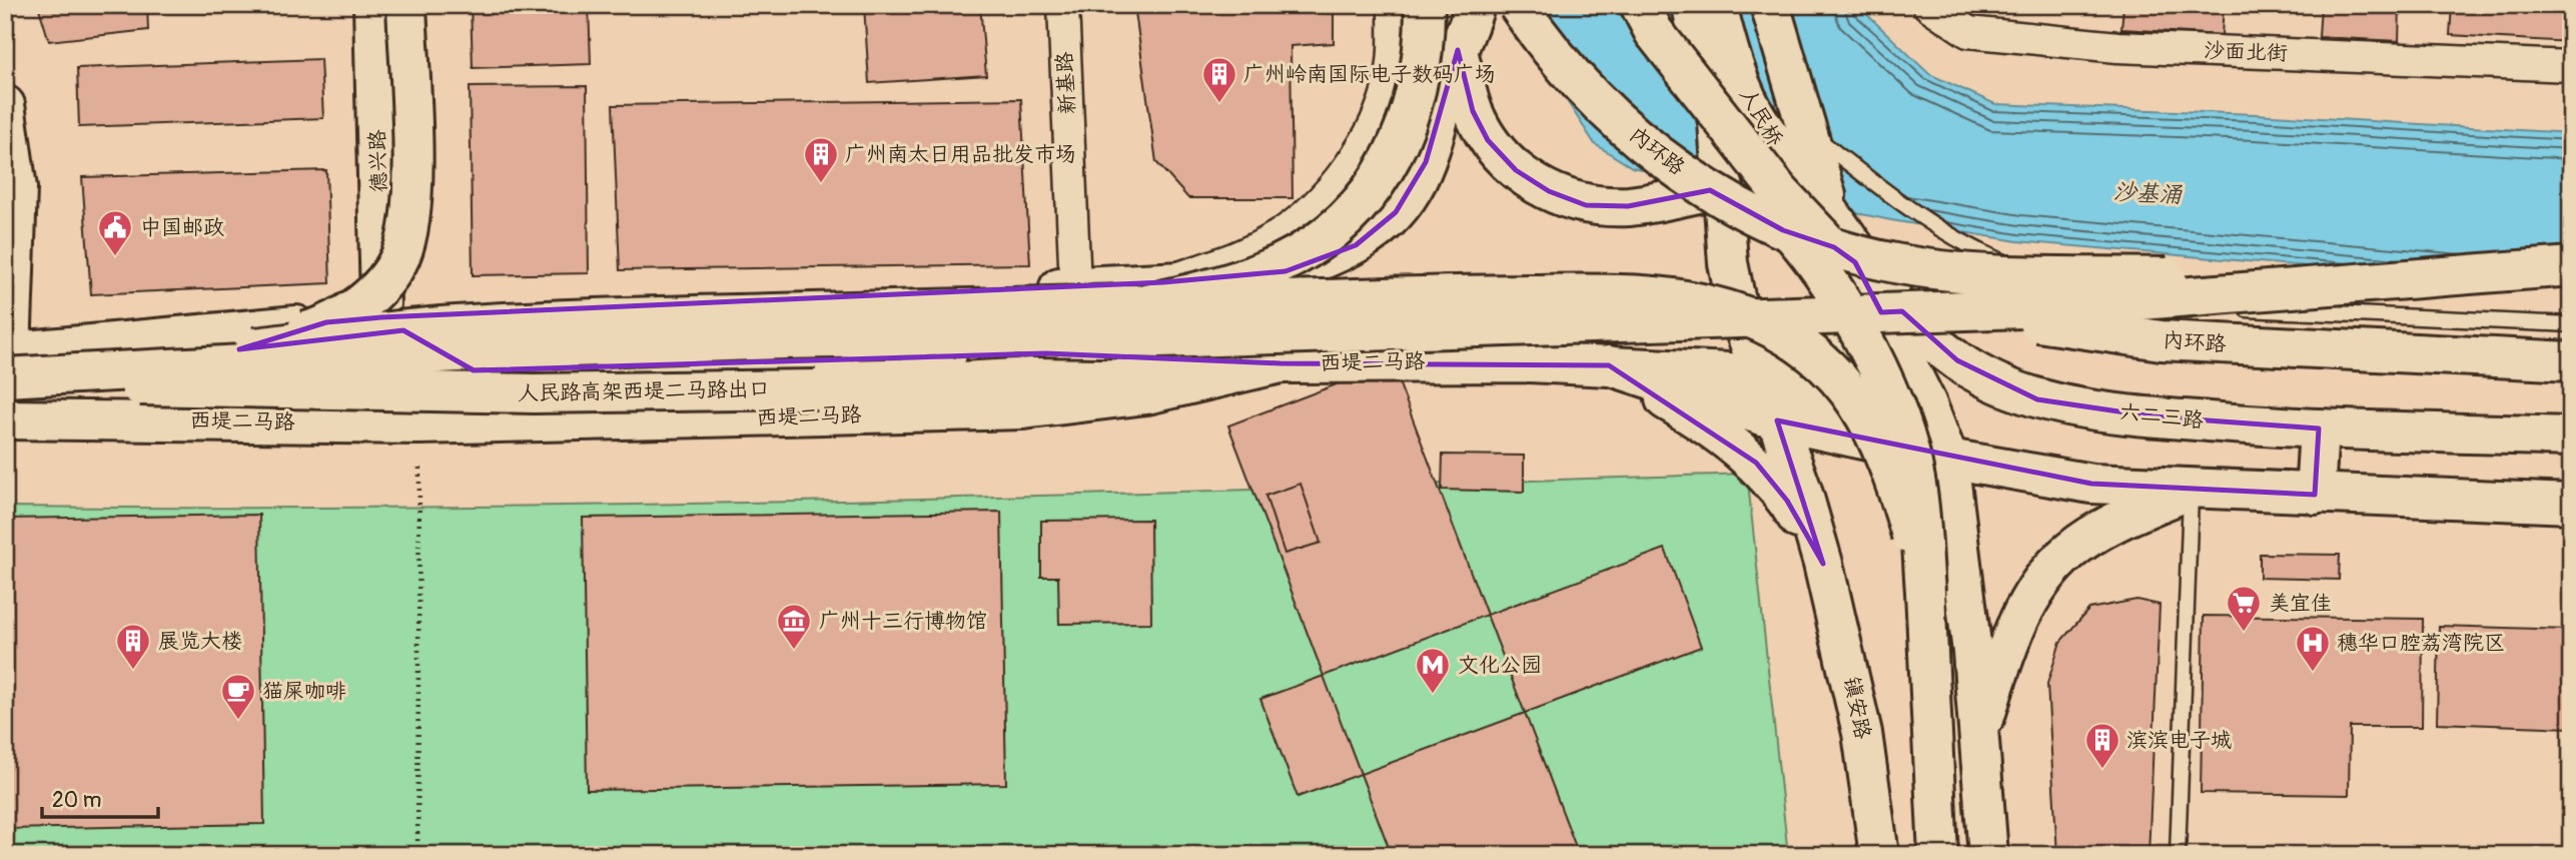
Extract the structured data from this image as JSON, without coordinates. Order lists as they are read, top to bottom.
{
  "streets": {
    "main road": [
      "人民桥",
      "内环路",
      "德兴路",
      "西堤二马路",
      "人民路高架西堤二马路出口",
      "六二三路",
      "镇安路"
    ],
    "street": ["沙面北街", "新基路"]
  },
  "crossings": [
    ["人民桥", "六二三路"],
    ["人民桥", "镇安路"],
    ["西堤二马路", "人民路高架西堤二马路出口"]
  ],
  "water": ["沙基涌"],
  "places": {
    "building": [
      "广州岭南国际电子数码广场",
      "广州南太日用品批发市场",
      "展览大楼",
      "滨滨电子城"
    ],
    "public building": ["中国邮政"],
    "supermarket": ["美宜佳"],
    "museum": ["广州十三行博物馆"],
    "hospital": ["穗华口腔荔湾院区"],
    "metro station": ["文化公园"],
    "cafe": ["猫屎咖啡"]
  },
  "scale_bar": "20 m"
}
